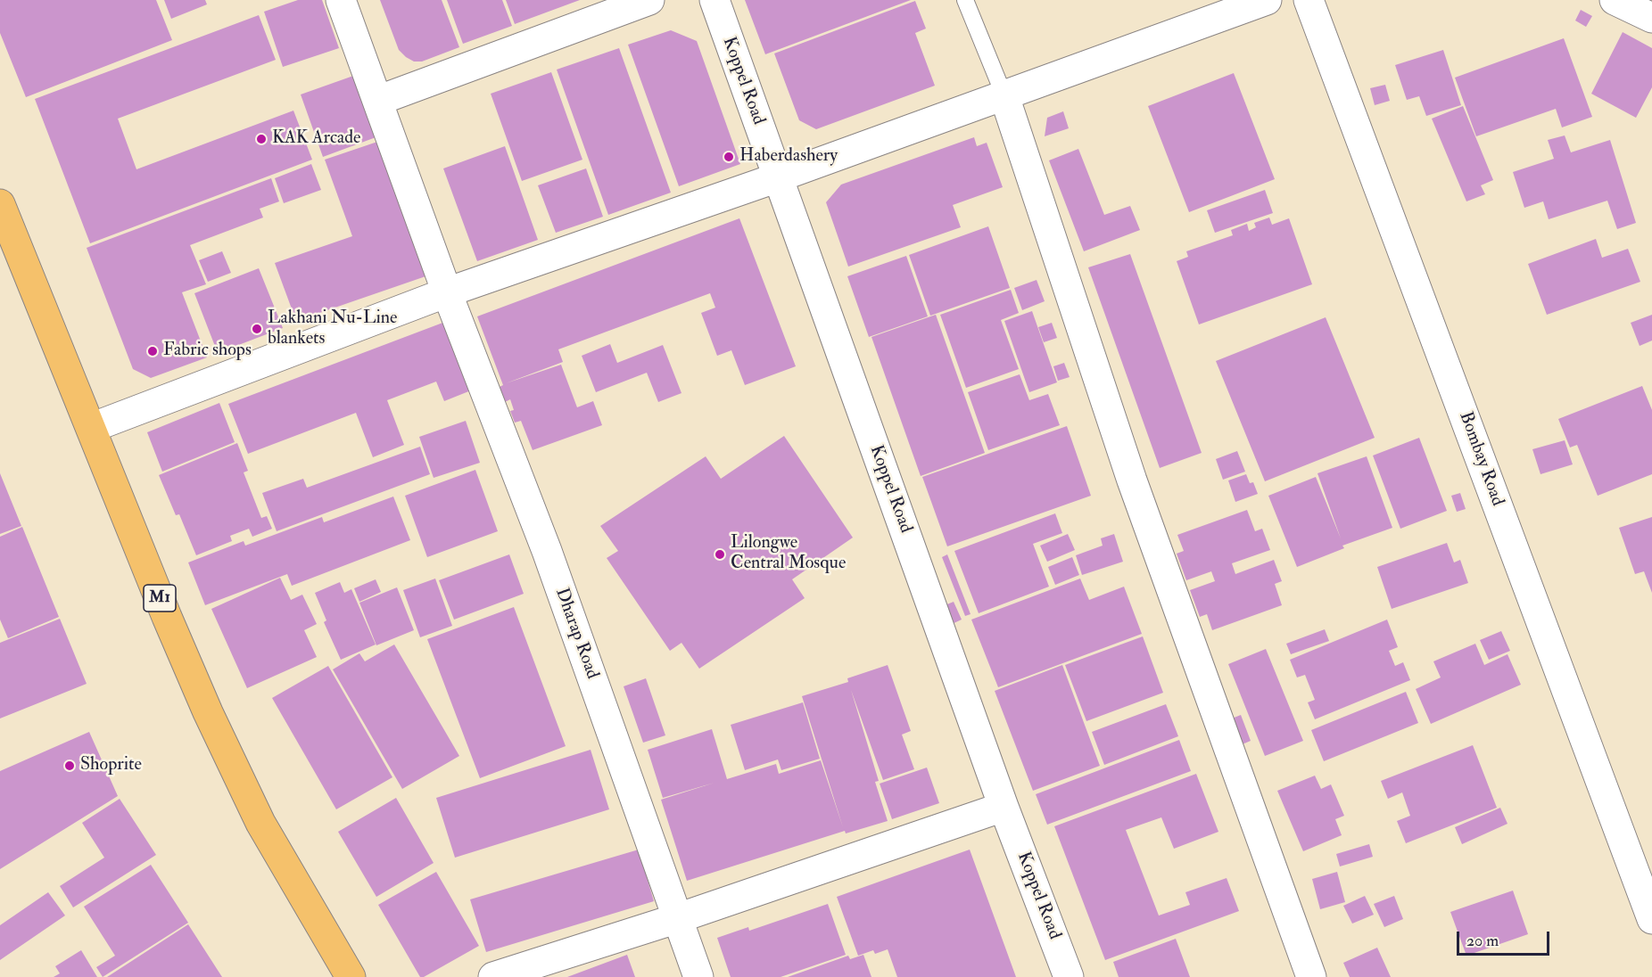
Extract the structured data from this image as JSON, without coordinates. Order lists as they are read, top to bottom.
{
  "streets": {
    "highway": ["M1"],
    "street": ["Koppel Road", "Bombay Road", "Dharap Road"]
  },
  "places": [
    "KAK Arcade",
    "Haberdashery",
    "Lakhani Nu-Line blankets",
    "Fabric shops",
    "Lilongwe Central Mosque",
    "Shoprite"
  ],
  "scale_bar": "20 m"
}
